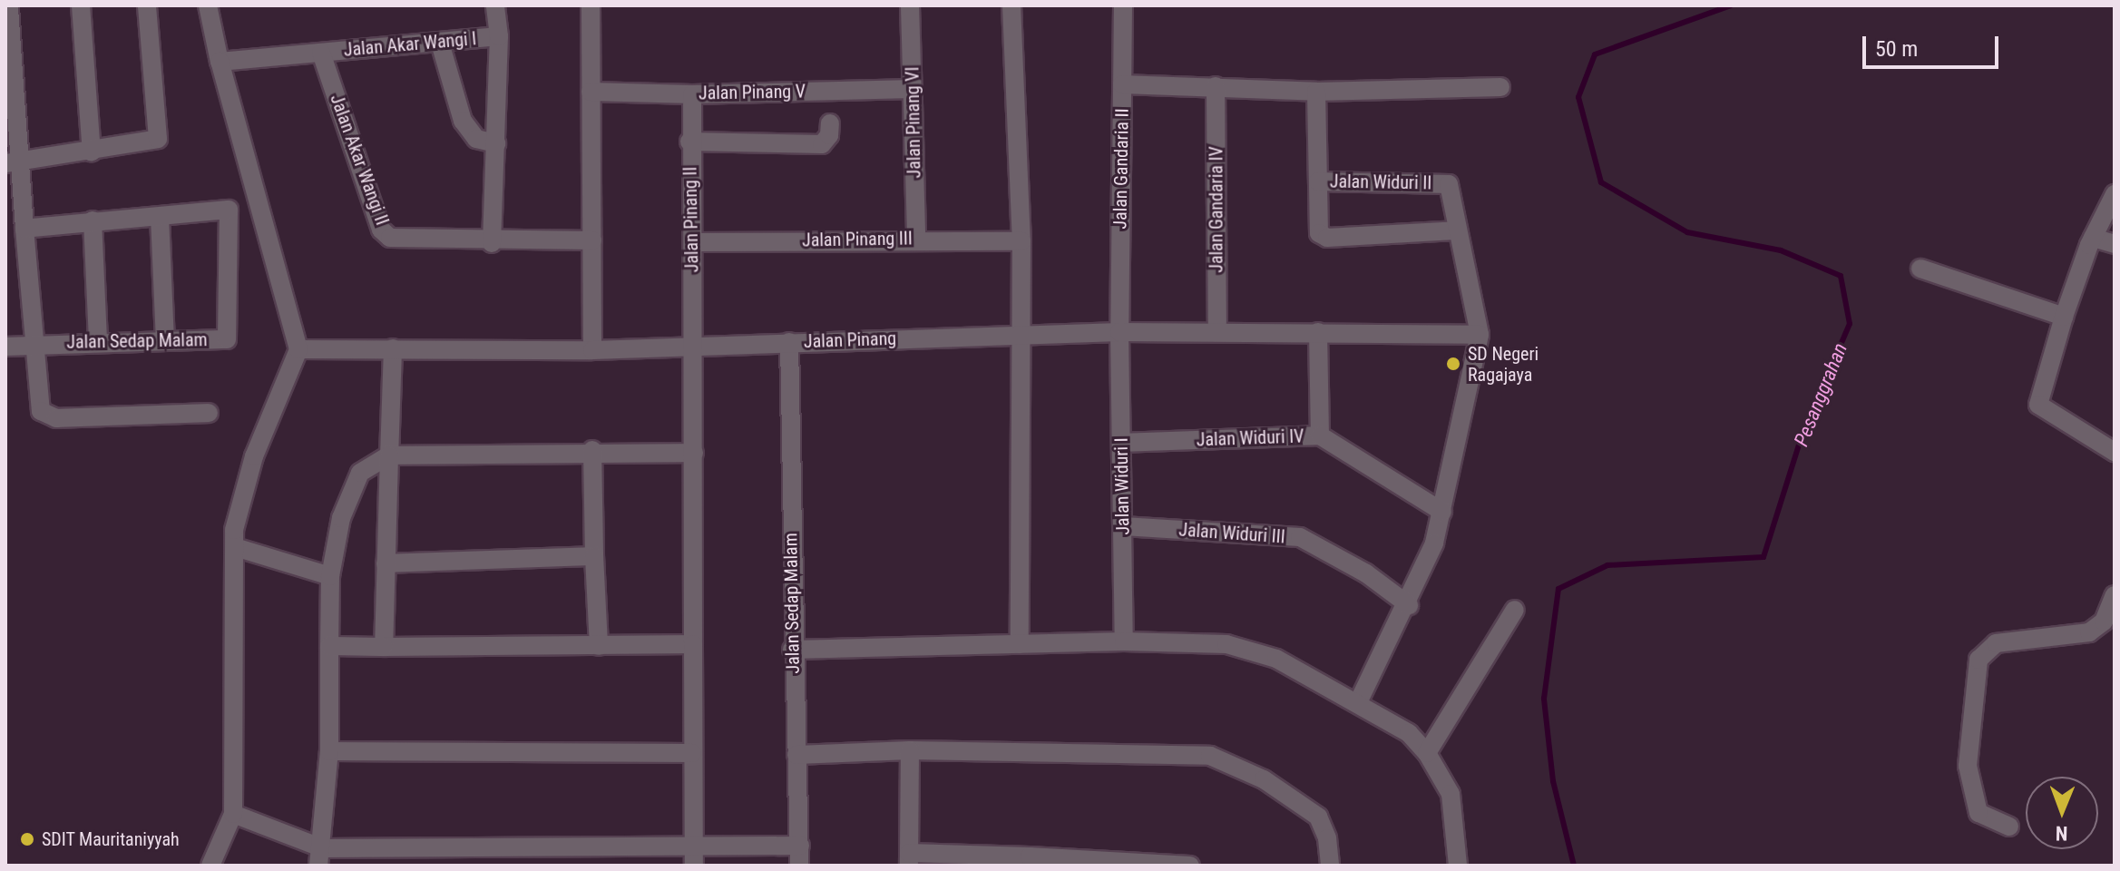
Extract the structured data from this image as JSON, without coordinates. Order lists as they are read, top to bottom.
{
  "streets": {
    "street": [
      "Jalan Akar Wangi I",
      "Jalan Pinang V",
      "Jalan Pinang VI",
      "Jalan Akar Wangi II",
      "Jalan Gandaria II",
      "Jalan Widuri II",
      "Jalan Gandaria IV",
      "Jalan Pinang II",
      "Jalan Pinang III",
      "Jalan Pinang",
      "Jalan Sedap Malam",
      "Jalan Widuri IV",
      "Jalan Widuri I",
      "Jalan Widuri III"
    ]
  },
  "crossings": [
    ["Jalan Akar Wangi I", "Jalan Akar Wangi II"],
    ["Jalan Pinang V", "Jalan Pinang VI"],
    ["Jalan Pinang V", "Jalan Pinang II"],
    ["Jalan Pinang VI", "Jalan Pinang III"],
    ["Jalan Gandaria II", "Jalan Pinang"],
    ["Jalan Gandaria II", "Jalan Widuri I"],
    ["Jalan Gandaria IV", "Jalan Pinang"],
    ["Jalan Pinang II", "Jalan Pinang III"],
    ["Jalan Pinang II", "Jalan Pinang"],
    ["Jalan Pinang", "Jalan Sedap Malam"],
    ["Jalan Pinang", "Jalan Widuri I"],
    ["Jalan Widuri IV", "Jalan Widuri I"],
    ["Jalan Widuri I", "Jalan Widuri III"]
  ],
  "water": ["Pesanggrahan"],
  "places": ["SD Negeri Ragajaya", "SDIT Mauritaniyyah"],
  "scale_bar": "50 m",
  "north": "bottom"
}
